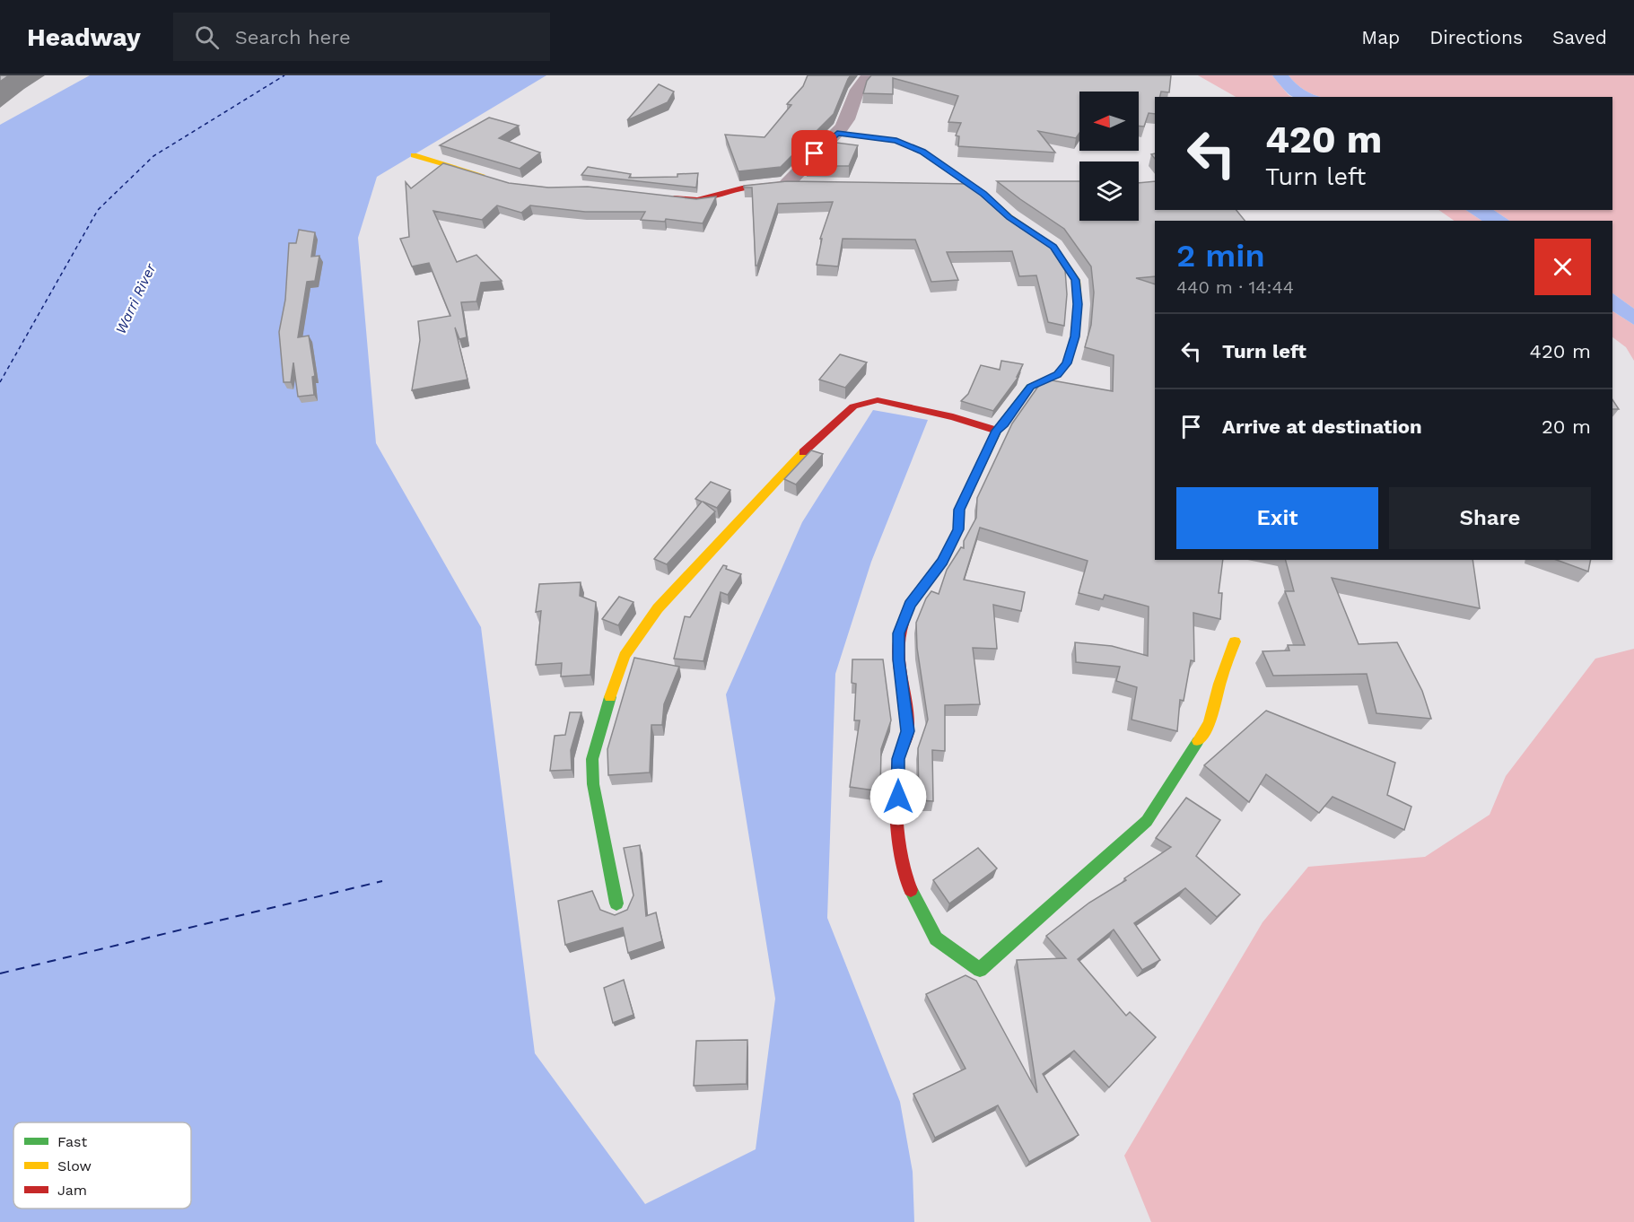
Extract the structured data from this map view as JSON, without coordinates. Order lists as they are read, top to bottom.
{
  "water": ["Warri River"],
  "legend": ["Fast", "Slow", "Jam"],
  "north": "left",
  "page": {
    "header": "Headway",
    "search": "Search here",
    "nav": ["Map", "Directions", "Saved"],
    "turn": ["420 m", "Turn left"],
    "heading": ["2 min", "440 m · 14:44"],
    "list": [
      {
        "name": "Turn left",
        "value": "420 m"
      },
      {
        "name": "Arrive at destination",
        "value": "20 m"
      }
    ],
    "buttons": ["Exit", "Share"]
  }
}
